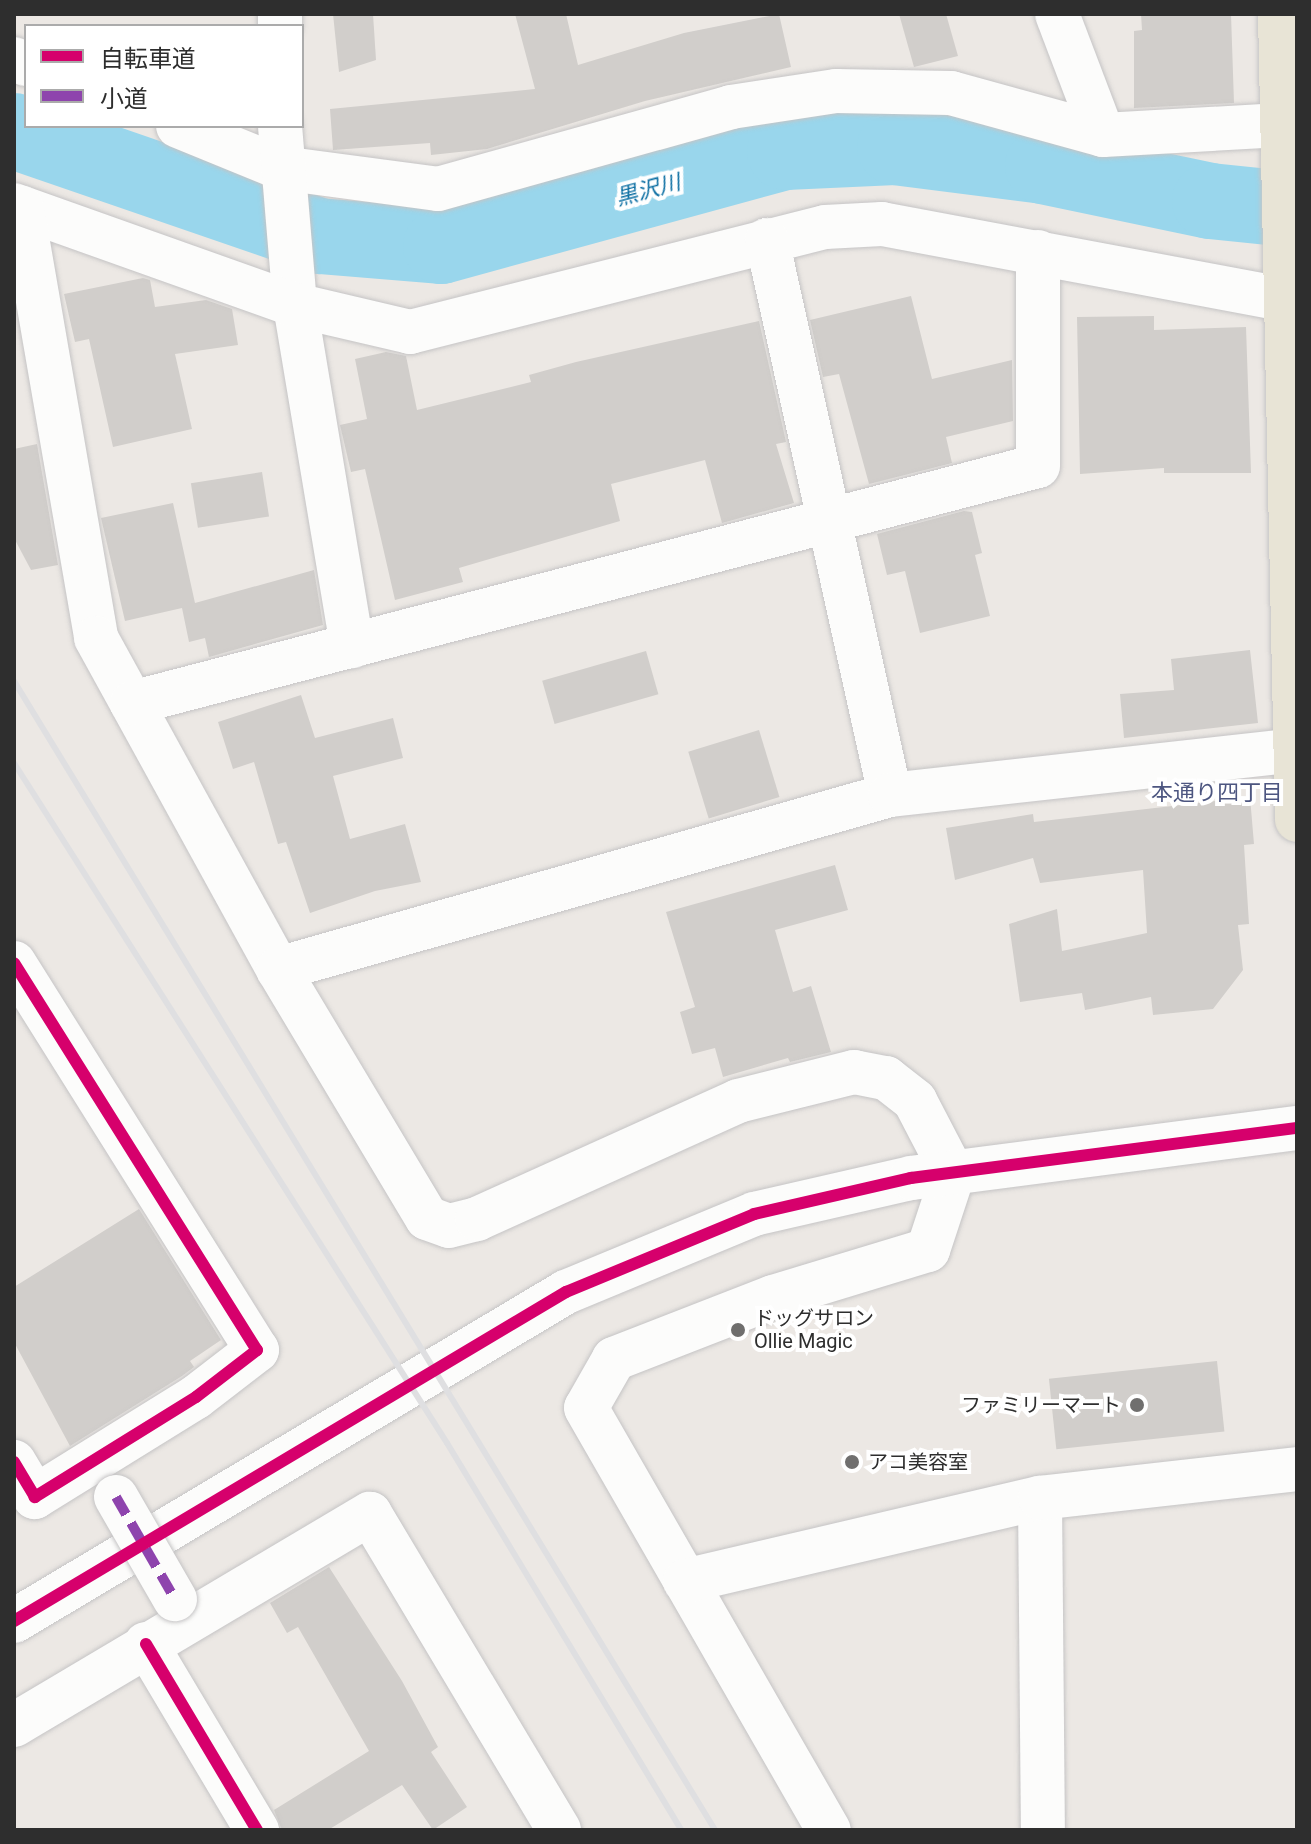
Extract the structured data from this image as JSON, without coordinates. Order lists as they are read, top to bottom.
{
  "districts": ["本通り四丁目"],
  "water": ["黒沢川"],
  "places": ["ドッグサロン Ollie Magic", "ファミリーマート", "アコ美容室"],
  "legend": ["自転車道", "小道"]
}
